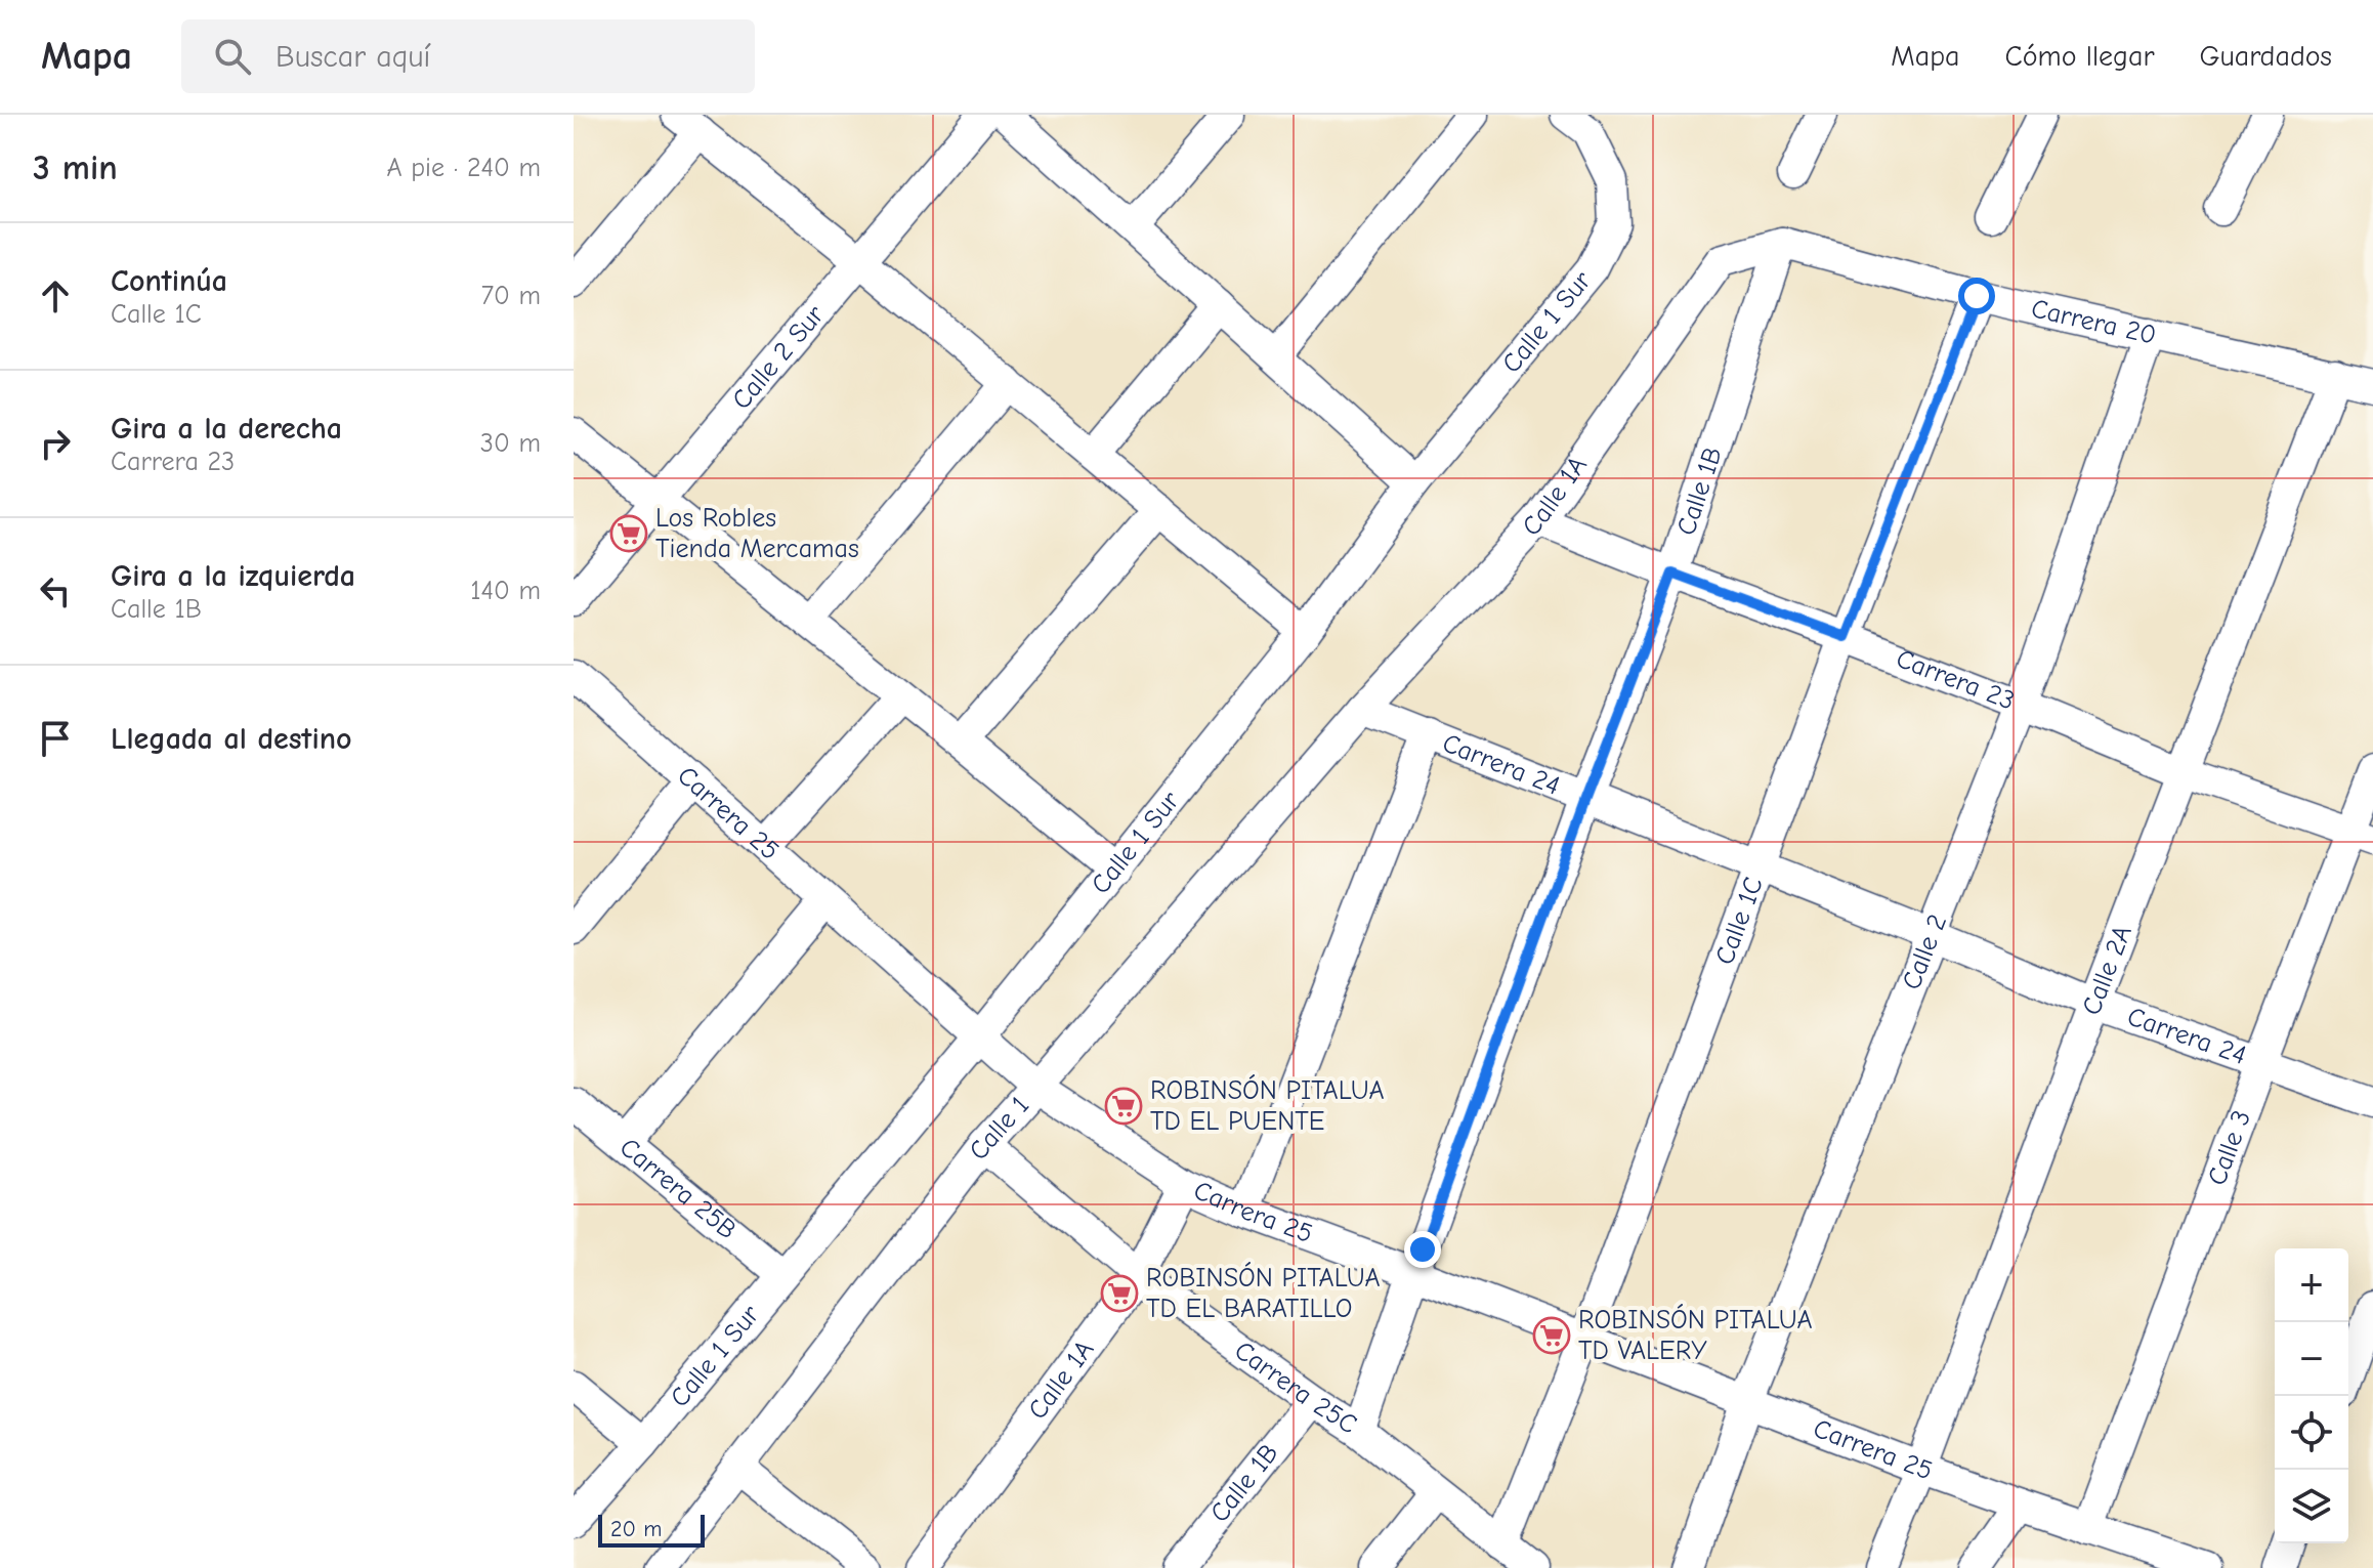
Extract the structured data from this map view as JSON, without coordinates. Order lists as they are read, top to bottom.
{
  "streets": {
    "street": [
      "Calle 1 Sur",
      "Carrera 20",
      "Calle 2 Sur",
      "Calle 1B",
      "Calle 1A",
      "Carrera 23",
      "Carrera 24",
      "Carrera 25",
      "Calle 1C",
      "Calle 2",
      "Calle 2A",
      "Calle 1",
      "Calle 3",
      "Carrera 25B",
      "Carrera 25C"
    ]
  },
  "crossings": [
    ["Calle 1 Sur", "Carrera 25"],
    ["Calle 1 Sur", "Carrera 25B"],
    ["Carrera 20", "Calle 1B"],
    ["Carrera 20", "Calle 1A"],
    ["Carrera 20", "Calle 1C"],
    ["Carrera 20", "Calle 2"],
    ["Carrera 20", "Calle 2A"],
    ["Calle 1B", "Calle 1A"],
    ["Calle 1B", "Carrera 23"],
    ["Calle 1B", "Carrera 24"],
    ["Calle 1B", "Carrera 25"],
    ["Calle 1B", "Carrera 25C"],
    ["Calle 1A", "Carrera 23"],
    ["Calle 1A", "Carrera 24"],
    ["Calle 1A", "Carrera 25"],
    ["Calle 1A", "Calle 1"],
    ["Calle 1A", "Carrera 25C"],
    ["Carrera 23", "Calle 1C"],
    ["Carrera 23", "Calle 2"],
    ["Carrera 23", "Calle 2A"],
    ["Carrera 23", "Calle 3"],
    ["Carrera 24", "Calle 1C"],
    ["Carrera 24", "Calle 2"],
    ["Carrera 24", "Calle 2A"],
    ["Carrera 24", "Calle 1"],
    ["Carrera 24", "Calle 3"],
    ["Carrera 25", "Calle 1C"],
    ["Carrera 25", "Calle 2"],
    ["Carrera 25", "Calle 2A"],
    ["Carrera 25", "Calle 1"],
    ["Carrera 25", "Calle 3"],
    ["Calle 1C", "Carrera 25C"],
    ["Calle 1", "Carrera 25C"]
  ],
  "places": {
    "supermarket": [
      "Los Robles Tienda Mercamas",
      "ROBINSÓN PITALUA TD EL PUENTE",
      "ROBINSÓN PITALUA TD EL BARATILLO",
      "ROBINSÓN PITALUA TD VALERY"
    ]
  },
  "scale_bar": "20 m",
  "page": {
    "header": "Mapa",
    "search": "Buscar aquí",
    "nav": ["Mapa", "Cómo llegar", "Guardados"],
    "heading": ["3 min", "A pie · 240 m"],
    "list": [
      ["Continúa", "Calle 1C", "70 m"],
      ["Gira a la derecha", "Carrera 23", "30 m"],
      ["Gira a la izquierda", "Calle 1B", "140 m"],
      "Llegada al destino"
    ],
    "map_buttons": ["+", "−"],
    "scale": "20 m"
  }
}
